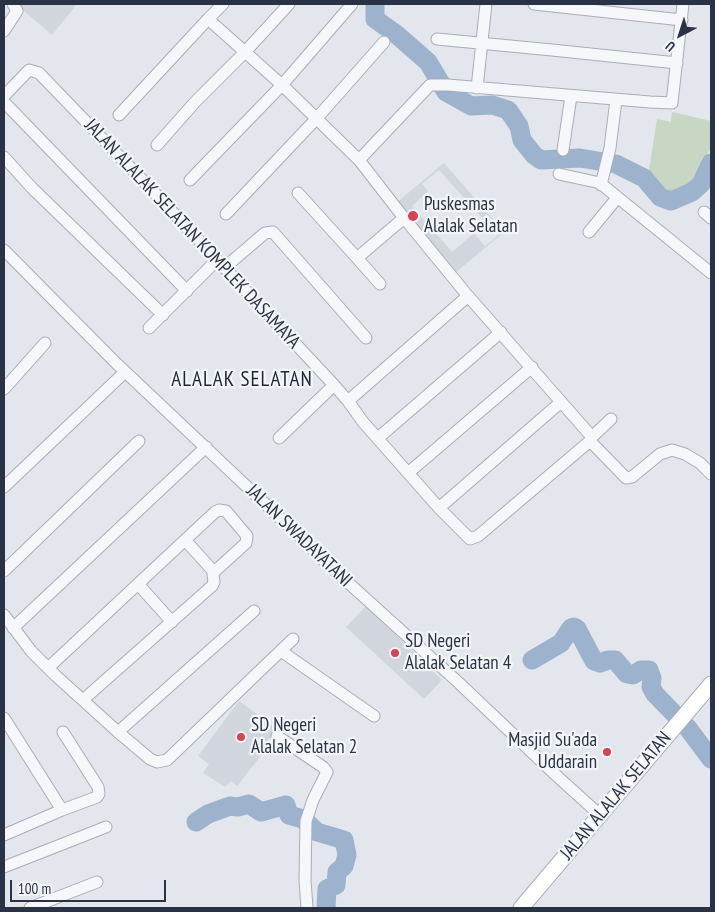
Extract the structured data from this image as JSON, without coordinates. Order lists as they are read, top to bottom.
{
  "streets": {
    "street": ["JALAN ALALAK SELATAN KOMPLEK DASAMAYA", "JALAN SWADAYATANI", "JALAN ALALAK SELATAN"]
  },
  "crossings": [
    ["JALAN SWADAYATANI", "JALAN ALALAK SELATAN"]
  ],
  "districts": ["ALALAK SELATAN"],
  "places": [
    "Puskesmas Alalak Selatan",
    "SD Negeri Alalak Selatan 4",
    "SD Negeri Alalak Selatan 2",
    "Masjid Su'ada Uddarain"
  ],
  "scale_bar": "100 m",
  "north": "bottom left"
}
